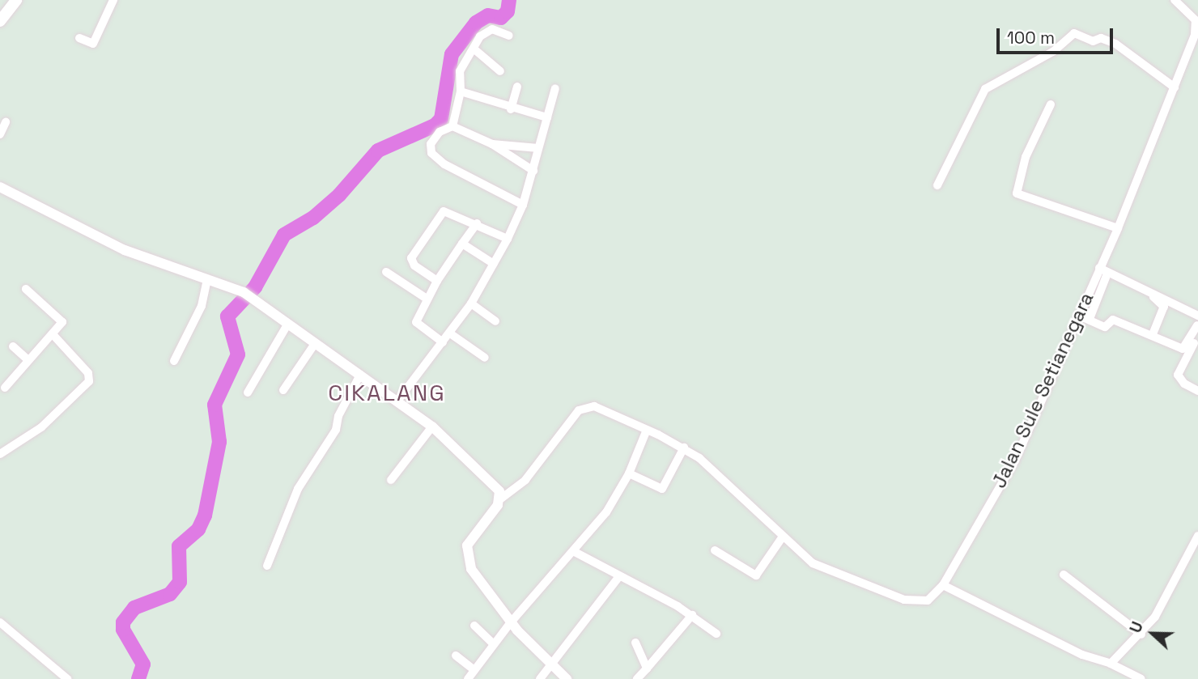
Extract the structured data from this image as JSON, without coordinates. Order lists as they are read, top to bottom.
{
  "streets": {
    "street": ["Jalan Sule Setianegara"]
  },
  "districts": ["CIKALANG"],
  "scale_bar": "100 m",
  "north": "left"
}
